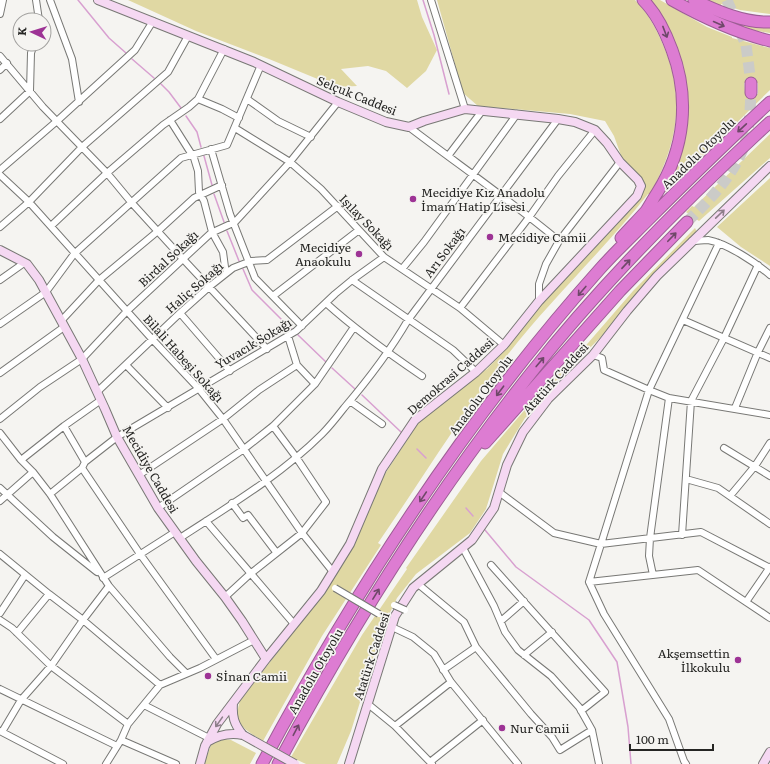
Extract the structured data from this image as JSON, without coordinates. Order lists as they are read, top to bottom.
{
  "streets": {
    "highway": ["Anadolu Otoyolu"],
    "street": [
      "Selçuk Caddesi",
      "Işılay Sokağı",
      "Arı Sokağı",
      "Birdal Sokağı",
      "Haliç Sokağı",
      "Yuvacık Sokağı",
      "Bilali Habeşi Sokağı",
      "Demokrasi Caddesi",
      "Atatürk Caddesi",
      "Mecidiye Caddesi"
    ]
  },
  "crossings": [
    ["Selçuk Caddesi", "Arı Sokağı"],
    ["Selçuk Caddesi", "Birdal Sokağı"],
    ["Selçuk Caddesi", "Demokrasi Caddesi"],
    ["Işılay Sokağı", "Arı Sokağı"],
    ["Işılay Sokağı", "Birdal Sokağı"],
    ["Işılay Sokağı", "Haliç Sokağı"],
    ["Işılay Sokağı", "Yuvacık Sokağı"],
    ["Işılay Sokağı", "Demokrasi Caddesi"],
    ["Arı Sokağı", "Bilali Habeşi Sokağı"],
    ["Arı Sokağı", "Mecidiye Caddesi"],
    ["Birdal Sokağı", "Bilali Habeşi Sokağı"],
    ["Birdal Sokağı", "Mecidiye Caddesi"],
    ["Haliç Sokağı", "Bilali Habeşi Sokağı"],
    ["Haliç Sokağı", "Mecidiye Caddesi"],
    ["Yuvacık Sokağı", "Bilali Habeşi Sokağı"],
    ["Yuvacık Sokağı", "Mecidiye Caddesi"],
    ["Bilali Habeşi Sokağı", "Demokrasi Caddesi"],
    ["Demokrasi Caddesi", "Mecidiye Caddesi"]
  ],
  "places": [
    "Mecidiye Kız Anadolu İmam Hatip Lisesi",
    "Mecidiye Camii",
    "Mecidiye Anaokulu",
    "Akşemsettin İlkokulu",
    "Sİnan Camii",
    "Nur Camii"
  ],
  "scale_bar": "100 m",
  "north": "left"
}
